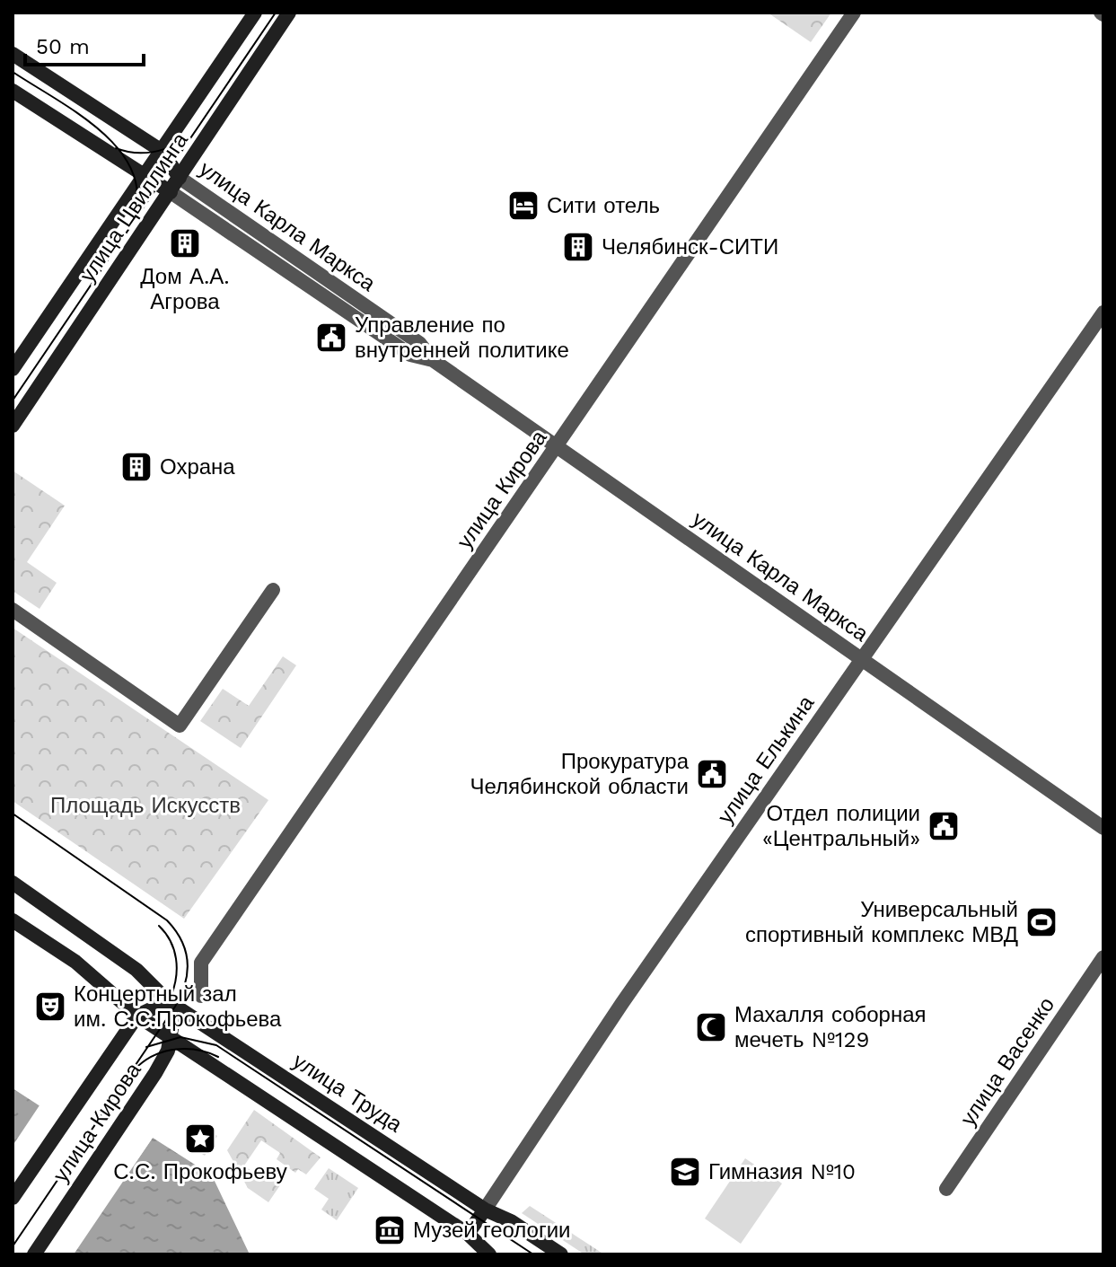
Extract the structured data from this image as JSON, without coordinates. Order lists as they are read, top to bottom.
{
  "streets": {
    "main road": [
      "улица Цвиллинга",
      "улица Карла Маркса",
      "улица Кирова",
      "улица Елькина",
      "улица Труда"
    ],
    "street": ["улица Васенко"]
  },
  "crossings": [
    ["улица Цвиллинга", "улица Карла Маркса"],
    ["улица Карла Маркса", "улица Кирова"],
    ["улица Карла Маркса", "улица Елькина"],
    ["улица Кирова", "улица Труда"],
    ["улица Елькина", "улица Труда"]
  ],
  "parks": ["Площадь Искусств"],
  "places": {
    "hotel": ["Сити отель"],
    "building": ["Дом А.А. Агрова", "Челябинск-СИТИ", "Охрана"],
    "public building": ["Управление по внутренней политике", "Прокуратура Челябинской области", "Отдел полиции «Центральный»"],
    "sports": ["Универсальный спортивный комплекс МВД"],
    "theatre": ["Концертный зал им. С.С.Прокофьева"],
    "mosque": ["Махалля соборная мечеть №129"],
    "place": ["С.С. Прокофьеву"],
    "school or university": ["Гимназия №10"],
    "museum": ["Музей геологии"]
  },
  "scale_bar": "50 m"
}
